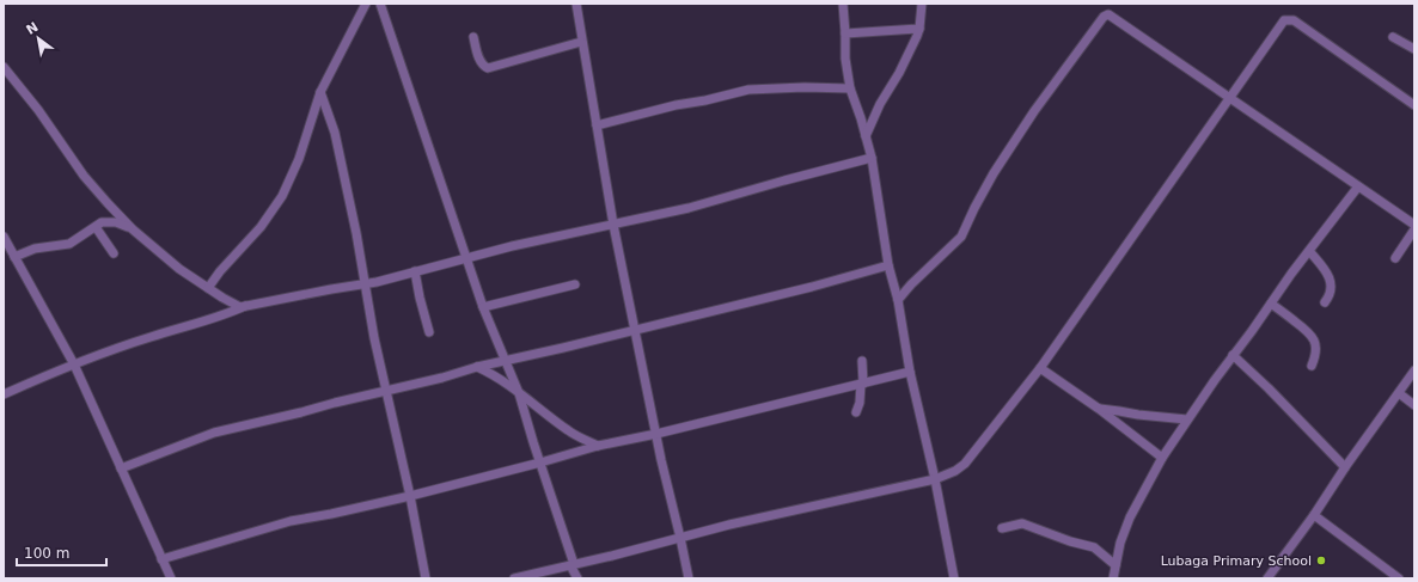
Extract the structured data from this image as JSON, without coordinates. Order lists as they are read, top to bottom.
{
  "places": ["Lubaga Primary School"],
  "scale_bar": "100 m",
  "north": "top left"
}
